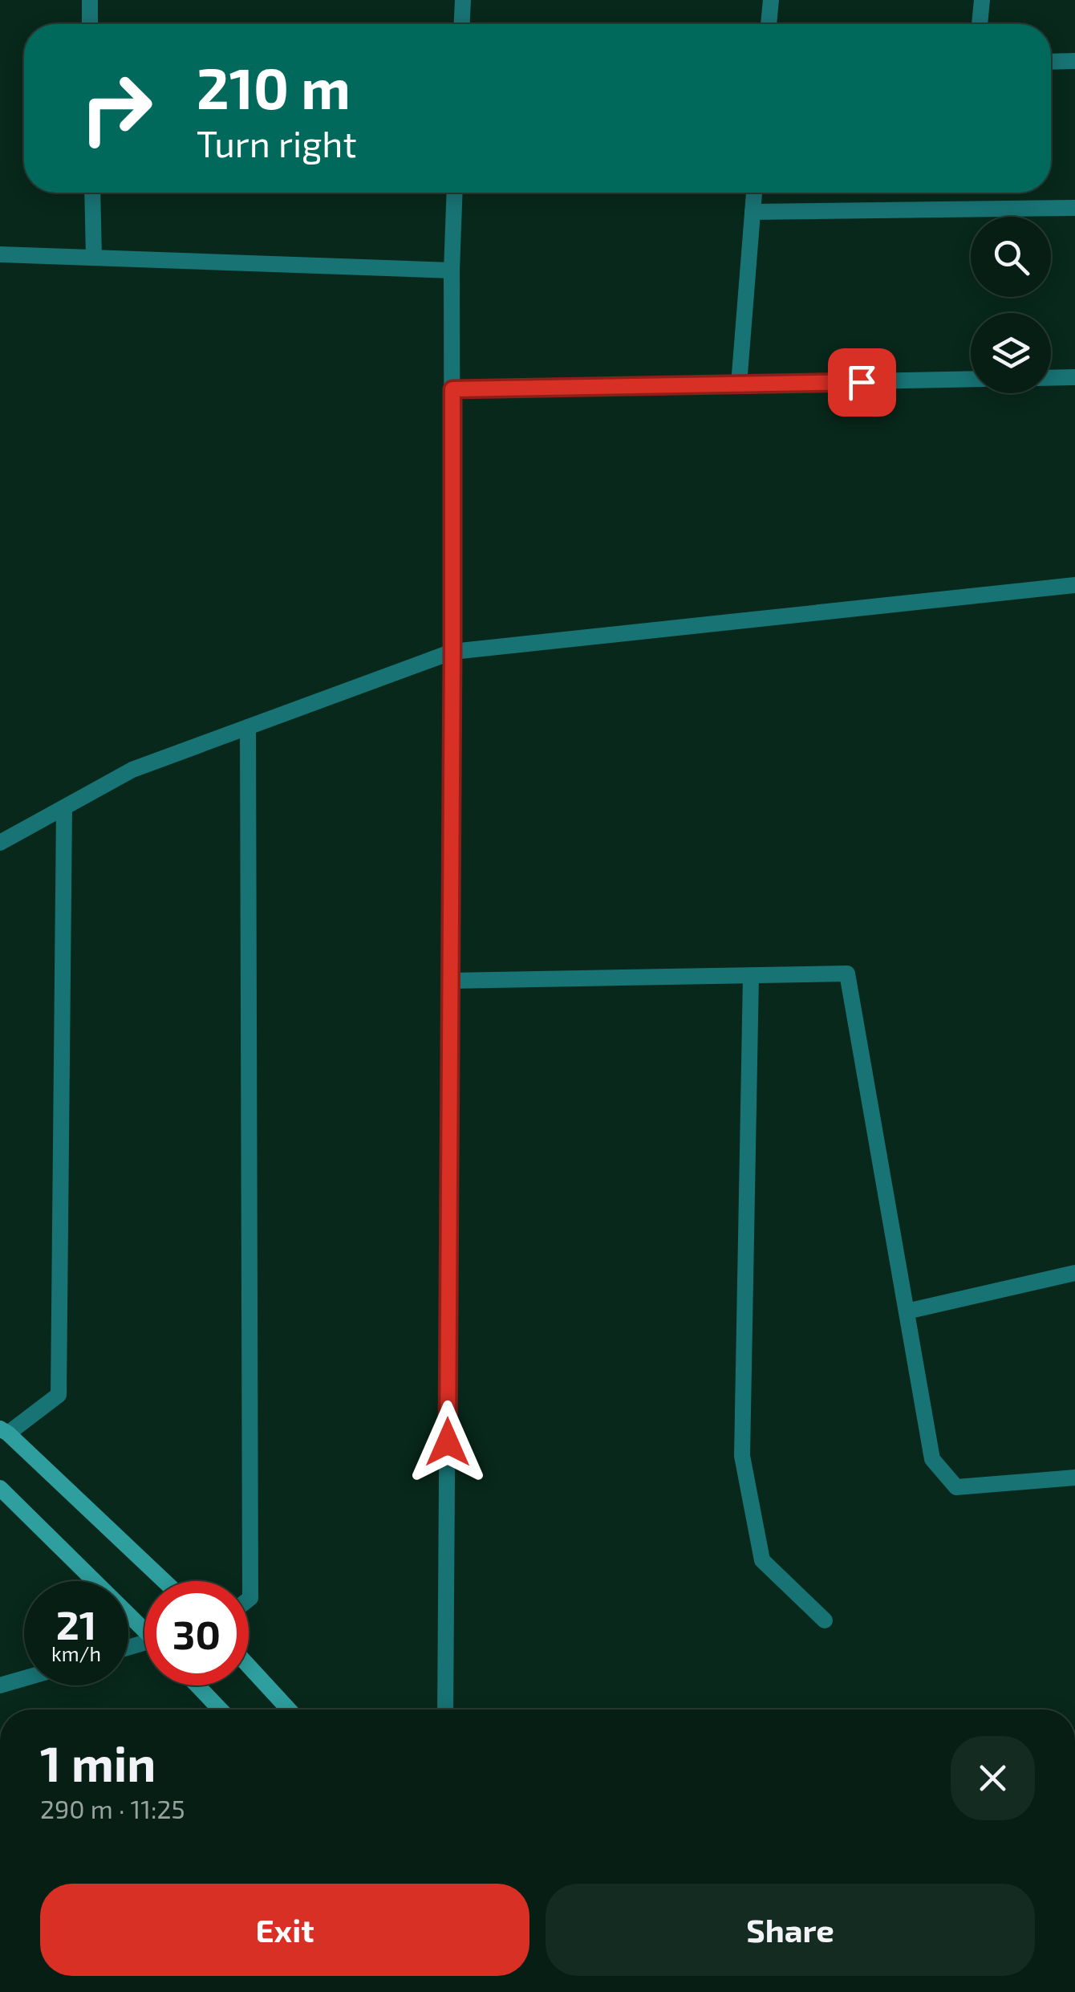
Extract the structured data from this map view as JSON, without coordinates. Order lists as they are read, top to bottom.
{
  "page": {
    "turn": ["210 m", "Turn right"],
    "speed": "21 km/h",
    "limit": "30",
    "heading": ["1 min", "290 m · 11:25"],
    "buttons": ["Exit", "Share"]
  }
}
